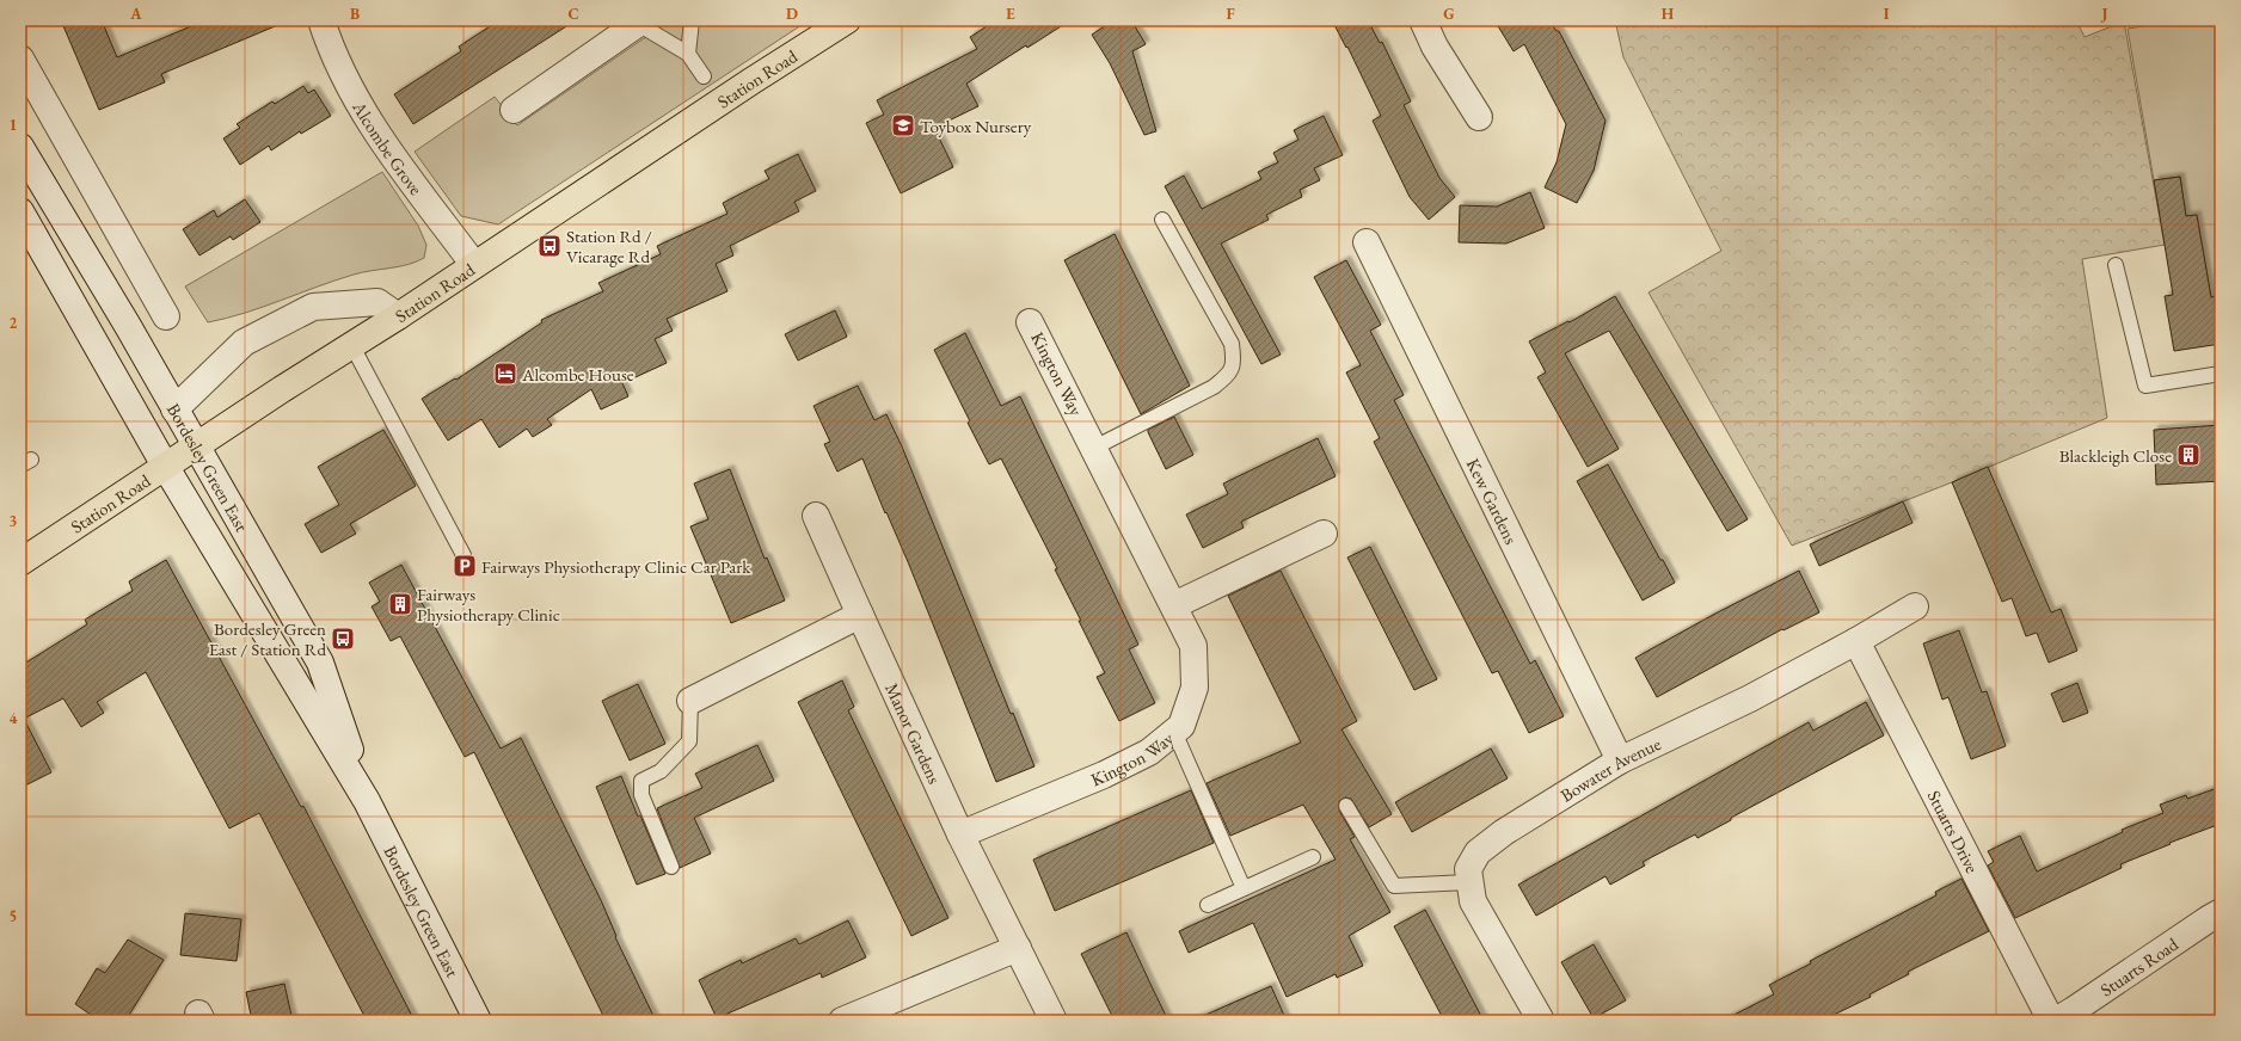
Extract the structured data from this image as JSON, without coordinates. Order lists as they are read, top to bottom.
{
  "streets": {
    "main road": ["Station Road"],
    "street": [
      "Alcombe Grove",
      "Kington Way",
      "Bordesley Green East",
      "Kew Gardens",
      "Manor Gardens",
      "Bowater Avenue",
      "Stuarts Drive",
      "Stuarts Road"
    ]
  },
  "crossings": [
    ["Station Road", "Alcombe Grove"],
    ["Station Road", "Bordesley Green East"],
    ["Kington Way", "Manor Gardens"],
    ["Kew Gardens", "Bowater Avenue"],
    ["Bowater Avenue", "Stuarts Drive"],
    ["Stuarts Drive", "Stuarts Road"]
  ],
  "places": {
    "school or university": ["Toybox Nursery"],
    "bus stop": ["Station Rd / Vicarage Rd", "Bordesley Green East / Station Rd"],
    "hotel": ["Alcombe House"],
    "building": ["Blackleigh Close", "Fairways Physiotherapy Clinic"],
    "parking": ["Fairways Physiotherapy Clinic Car Park"]
  },
  "grid": {
    "columns": [
      "A",
      "B",
      "C",
      "D",
      "E",
      "F",
      "G",
      "H",
      "I",
      "J"
    ],
    "rows": [
      "1",
      "2",
      "3",
      "4",
      "5"
    ]
  }
}
